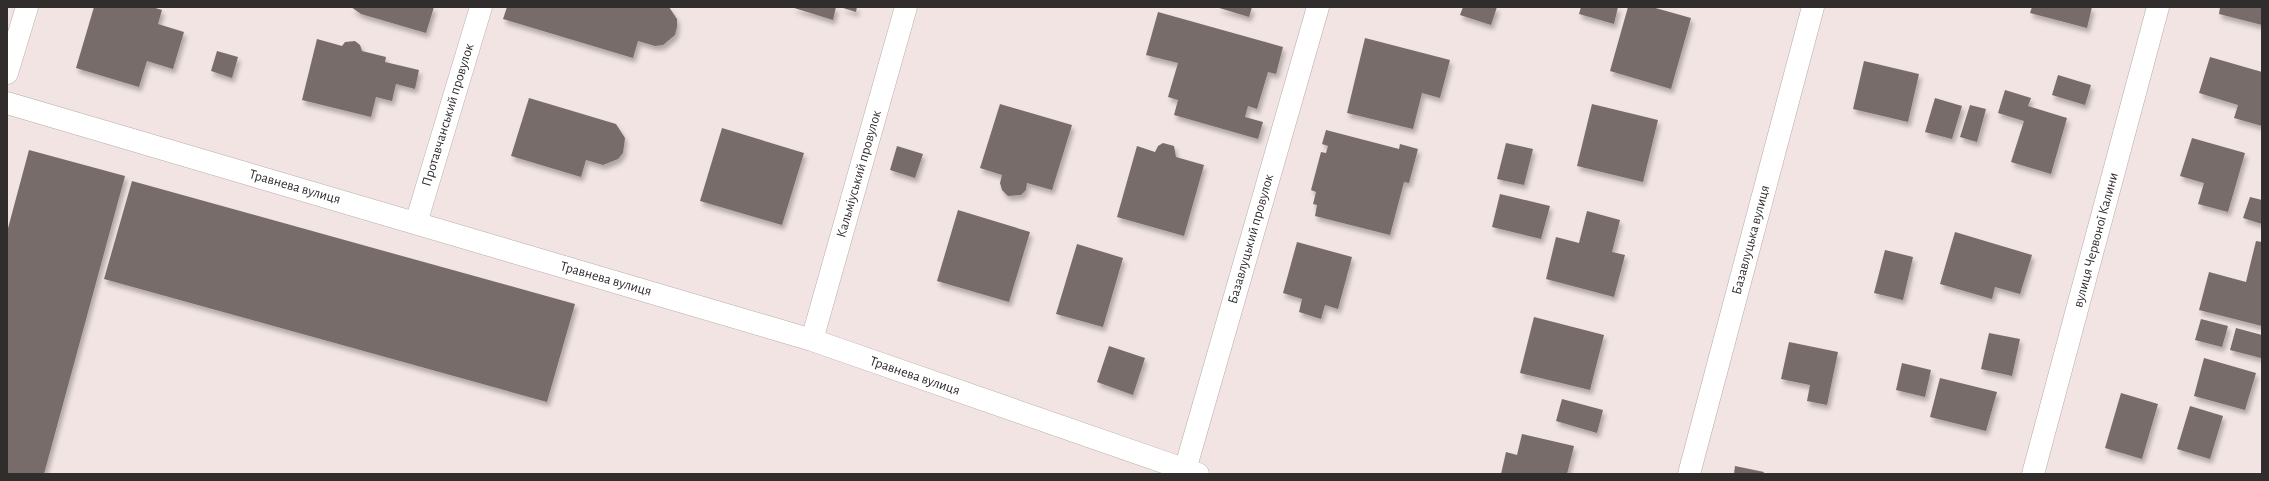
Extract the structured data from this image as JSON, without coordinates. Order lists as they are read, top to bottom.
{
  "streets": {
    "street": [
      "Протавчанський провулок",
      "Кальміуський провулок",
      "Травнева вулиця",
      "Базавлуцький провулок",
      "Базавлуцька вулиця",
      "вулиця Червоної Калини"
    ]
  },
  "crossings": [
    ["Протавчанський провулок", "Травнева вулиця"],
    ["Кальміуський провулок", "Травнева вулиця"],
    ["Травнева вулиця", "Базавлуцький провулок"]
  ]
}
